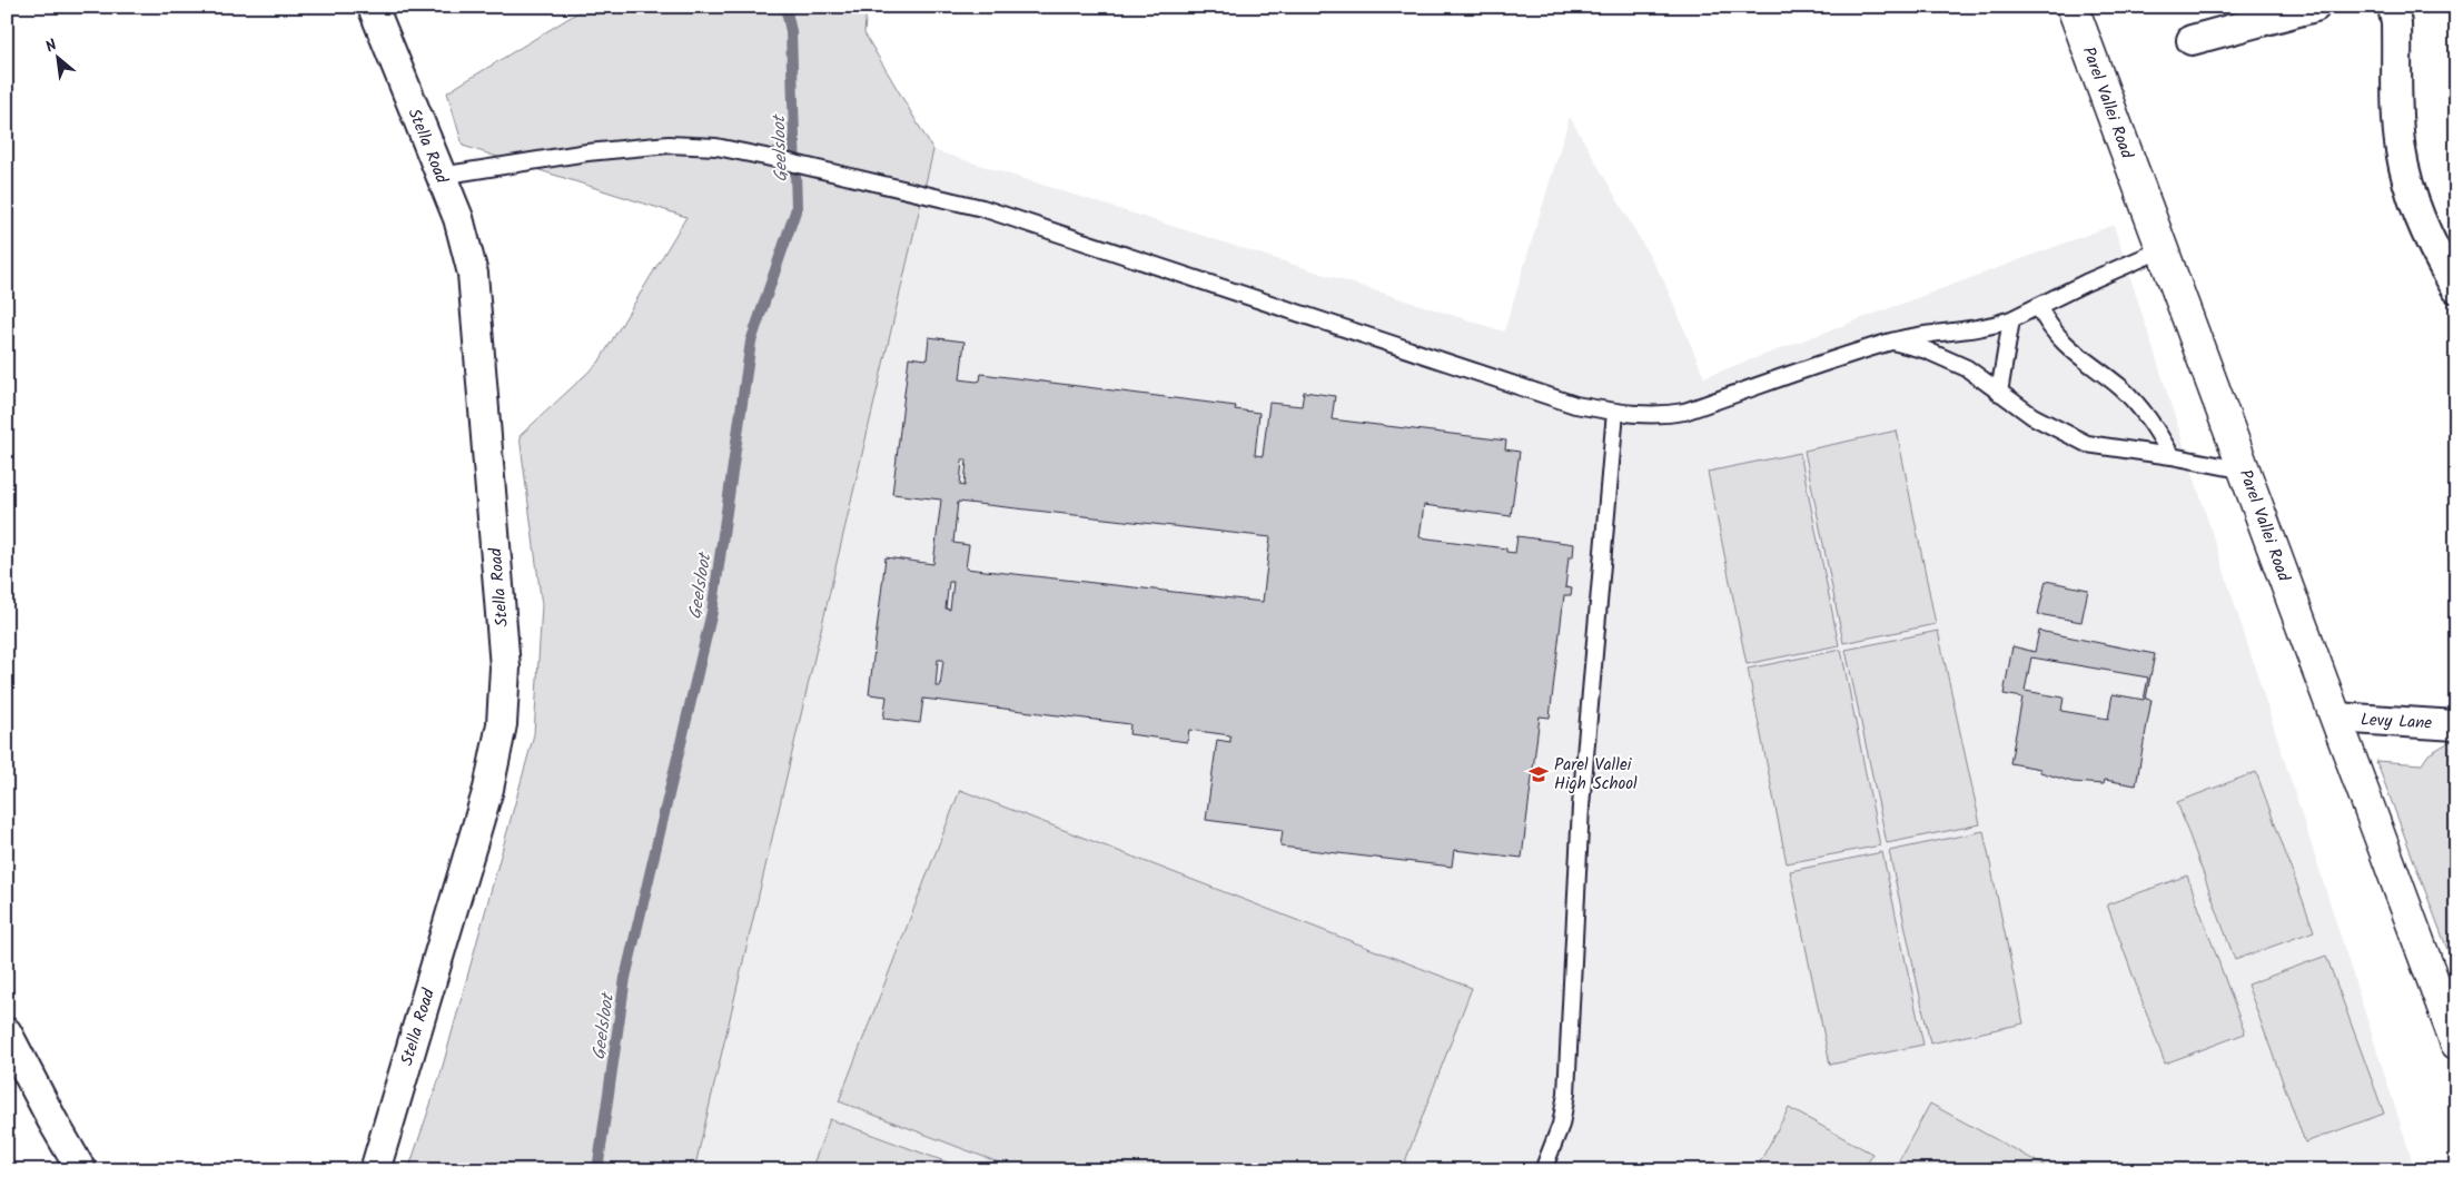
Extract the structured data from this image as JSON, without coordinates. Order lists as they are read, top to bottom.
{
  "streets": {
    "street": ["Parel Vallei Road", "Stella Road", "Levy Lane"]
  },
  "crossings": [
    ["Parel Vallei Road", "Levy Lane"]
  ],
  "water": ["Geelsloot"],
  "places": {
    "school or university": ["Parel Vallei High School"]
  },
  "north": "top left"
}
